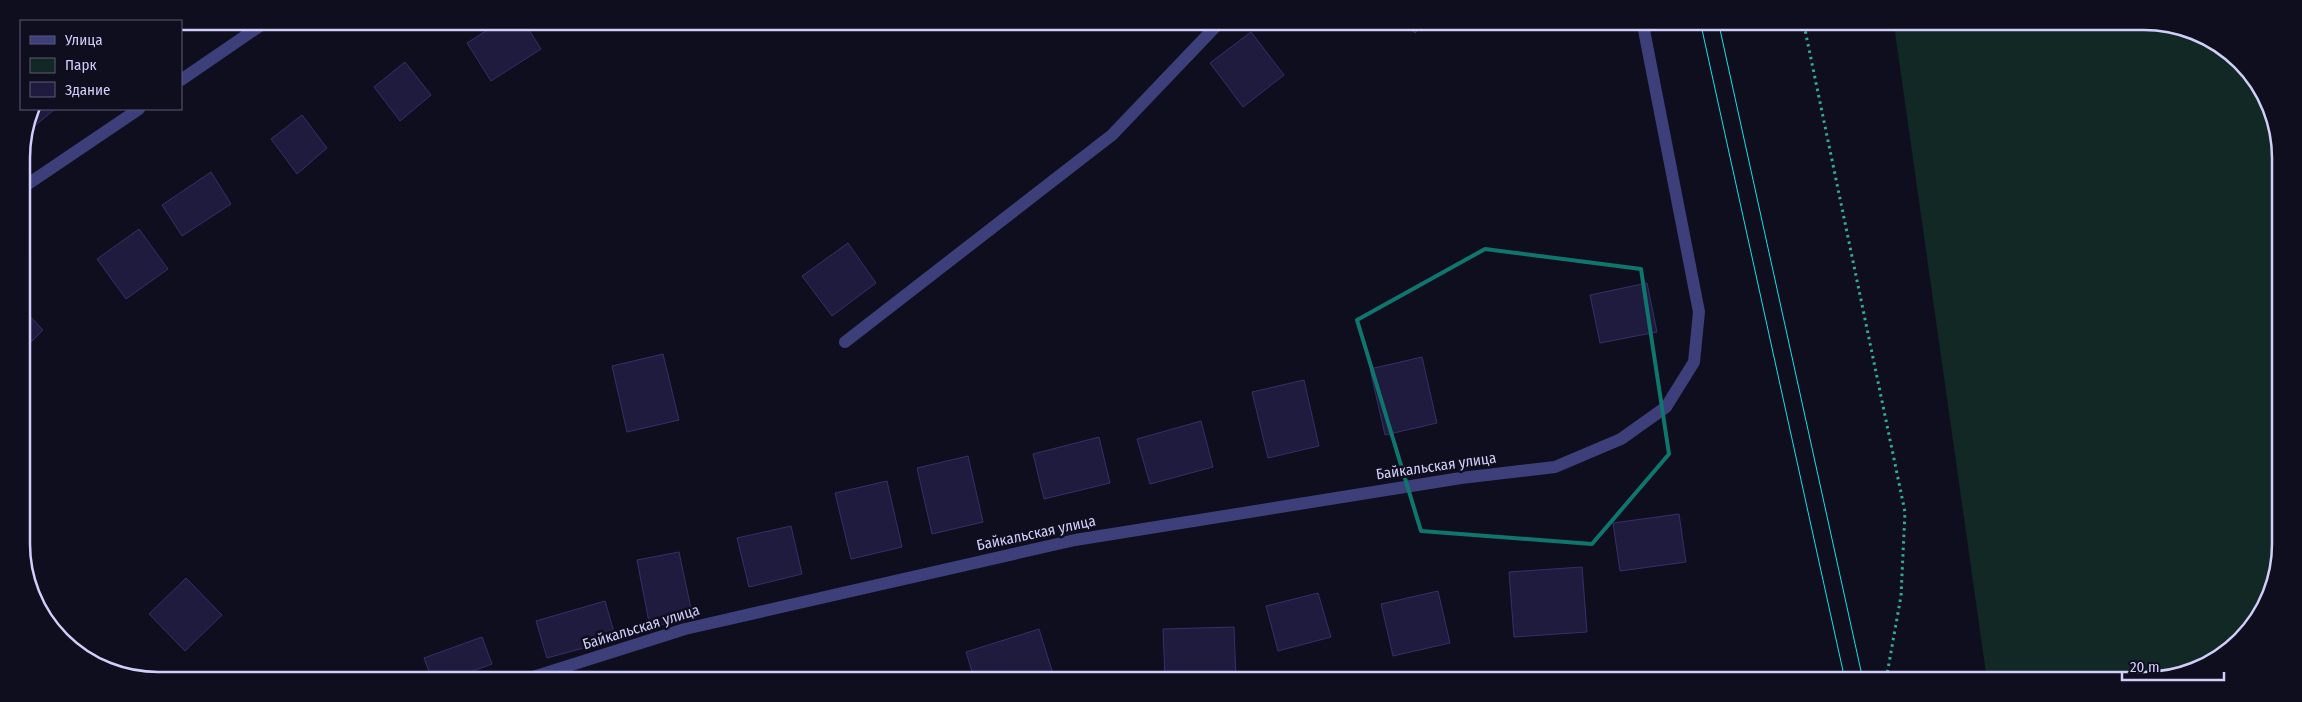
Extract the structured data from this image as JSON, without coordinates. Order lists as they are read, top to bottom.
{
  "streets": {
    "street": ["Байкальская улица"]
  },
  "legend": ["Улица", "Парк", "Здание"],
  "scale_bar": "20 m"
}
